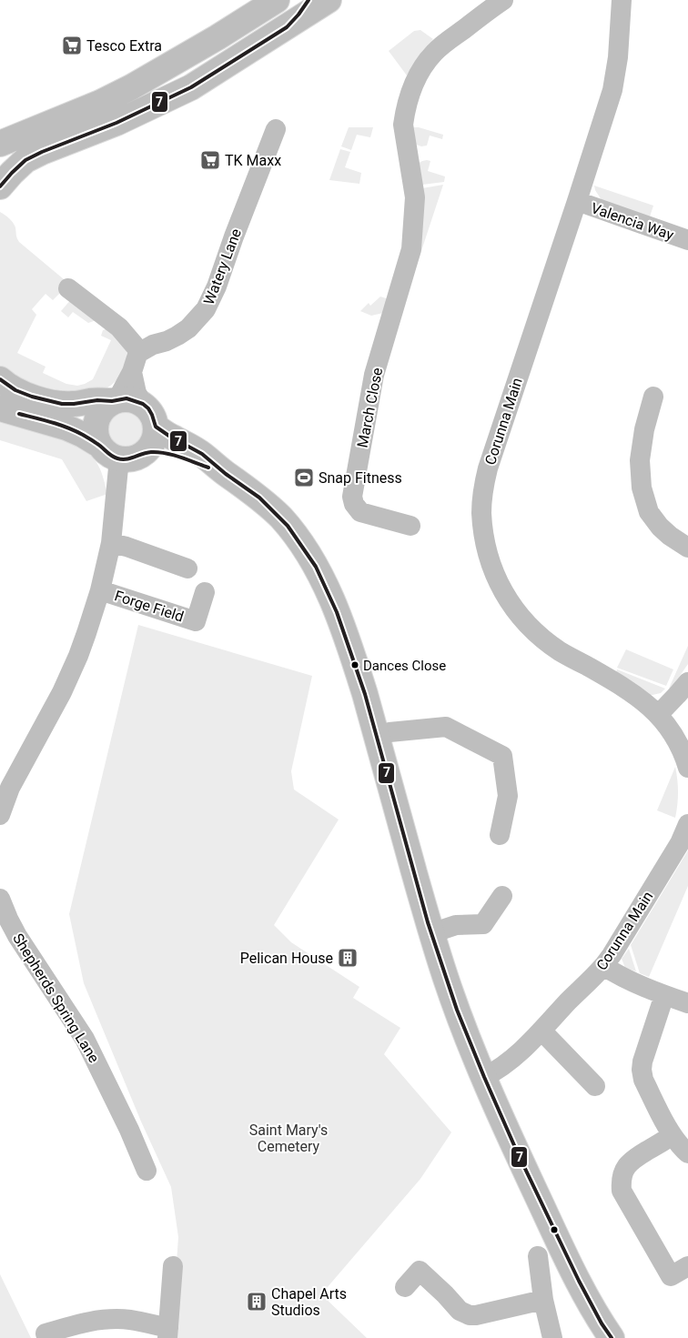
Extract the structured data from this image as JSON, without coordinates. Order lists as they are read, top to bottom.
{
  "streets": {
    "street": [
      "Valencia Way",
      "Watery Lane",
      "March Close",
      "Corunna Main",
      "Forge Field",
      "Shepherds Spring Lane"
    ]
  },
  "crossings": [
    ["Valencia Way", "Corunna Main"]
  ],
  "parks": ["Saint Mary's Cemetery"],
  "places": {
    "supermarket": ["Tesco Extra", "TK Maxx"],
    "sports": ["Snap Fitness"],
    "other": ["Dances Close"],
    "building": ["Pelican House", "Chapel Arts Studios"]
  },
  "lines": ["transit line 7"]
}
